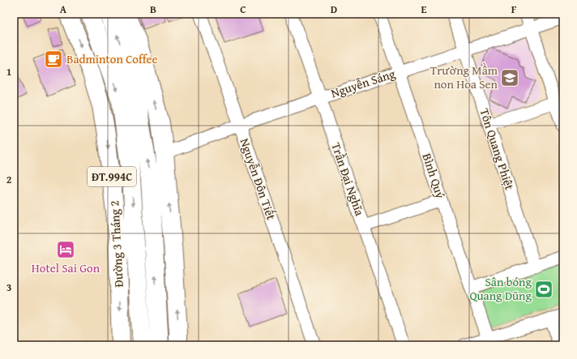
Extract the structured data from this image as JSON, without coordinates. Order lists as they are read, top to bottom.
{
  "streets": {
    "main road": ["ĐT.994C", "Đường 3 Tháng 2"],
    "street": [
      "Nguyễn Sáng",
      "Tôn Quang Phiệt",
      "Bình Quý",
      "Nguyễn Đôn Tiết",
      "Trần Đại Nghĩa"
    ]
  },
  "crossings": [
    ["Nguyễn Sáng", "Tôn Quang Phiệt"],
    ["Nguyễn Sáng", "Bình Quý"],
    ["Nguyễn Sáng", "Nguyễn Đôn Tiết"],
    ["Nguyễn Sáng", "Trần Đại Nghĩa"]
  ],
  "places": {
    "cafe": ["Badminton Coffee"],
    "school or university": ["Trường Mầm non Hoa Sen"],
    "hotel": ["Hotel Sai Gon"],
    "sports": ["Sân bóng Quang Dũng"]
  },
  "grid": {
    "columns": [
      "A",
      "B",
      "C",
      "D",
      "E",
      "F"
    ],
    "rows": ["1", "2", "3"]
  }
}
